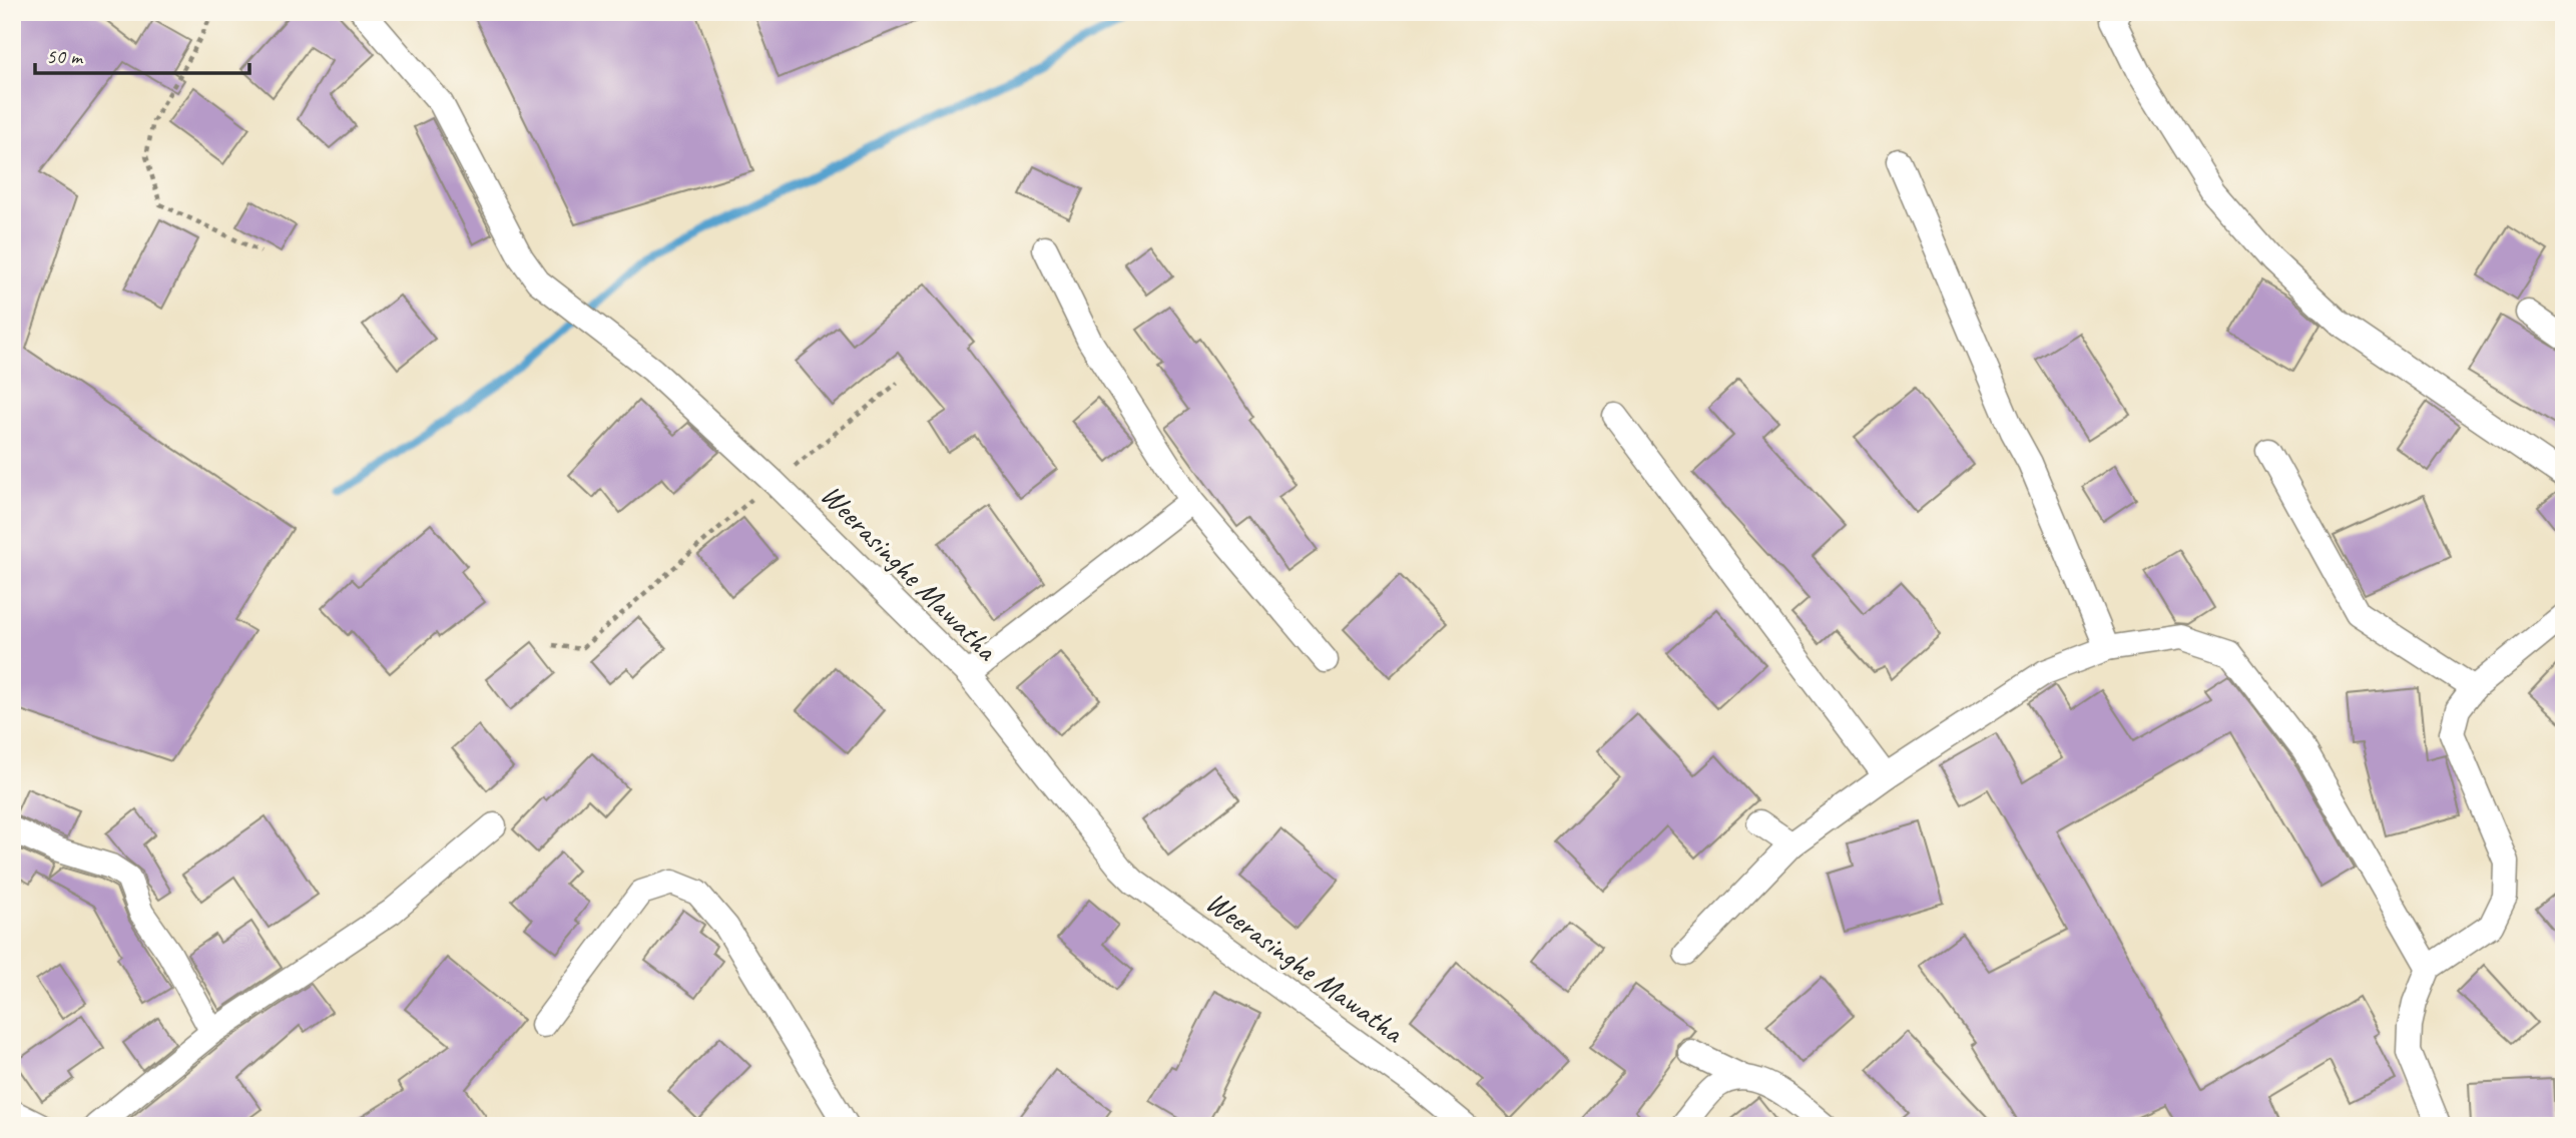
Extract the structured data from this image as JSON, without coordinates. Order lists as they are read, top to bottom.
{
  "streets": {
    "street": ["Weerasinghe Mawatha"]
  },
  "scale_bar": "50 m"
}
